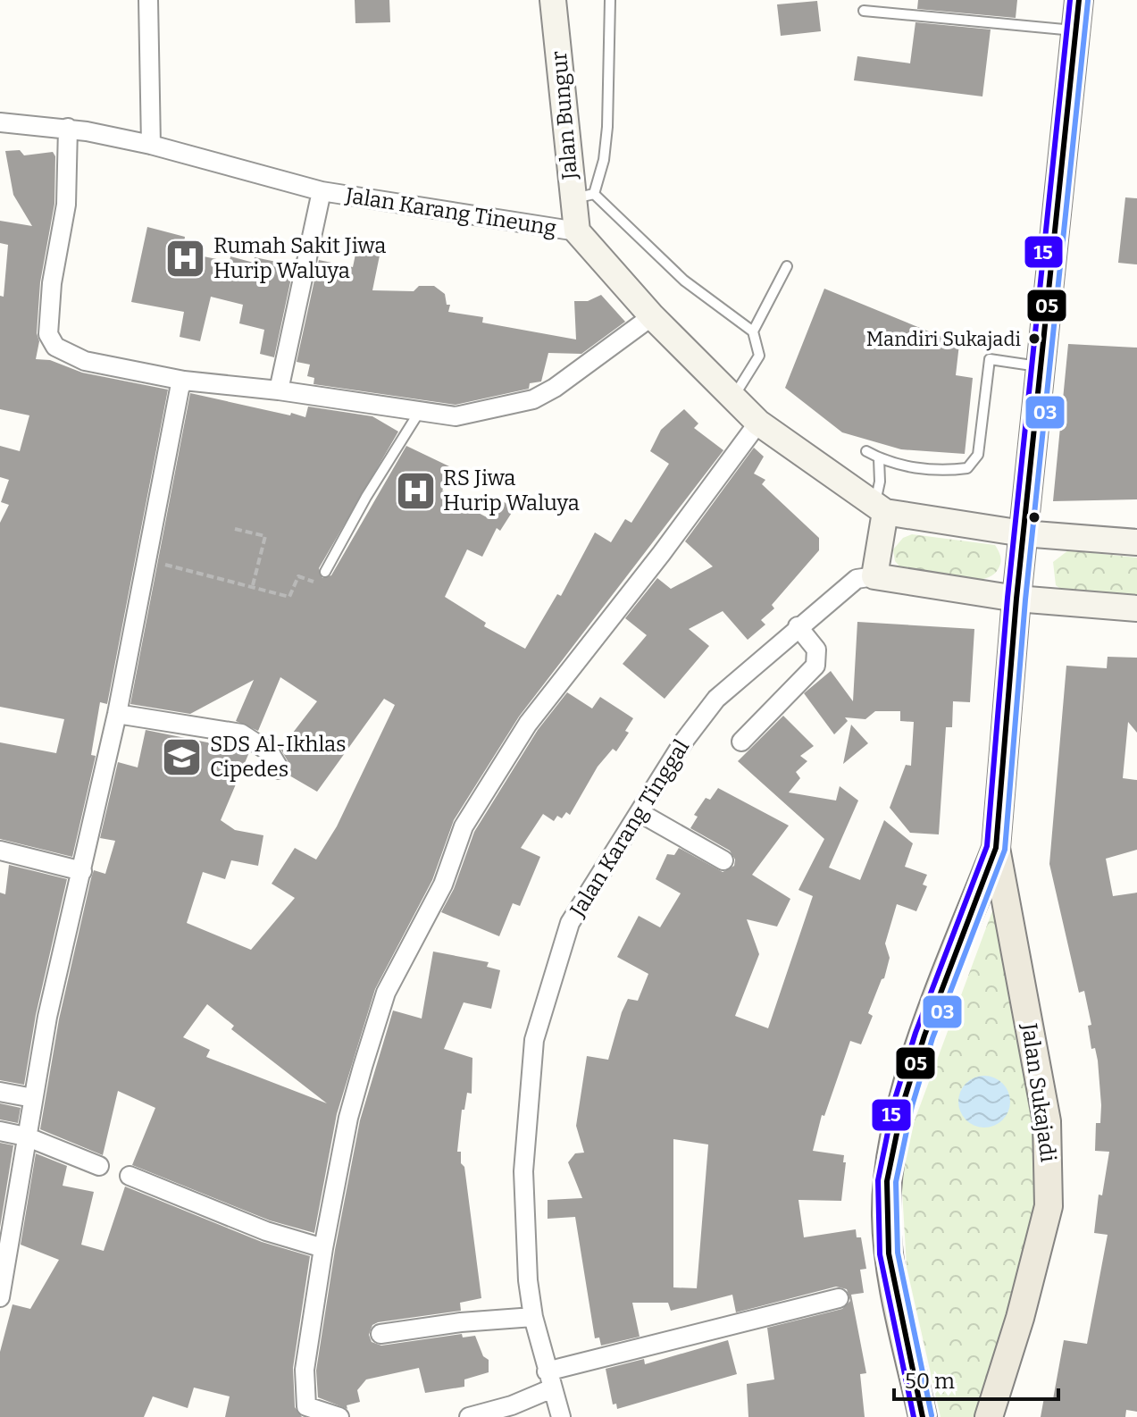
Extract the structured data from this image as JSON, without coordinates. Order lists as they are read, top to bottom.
{
  "streets": {
    "main road": ["Jalan Sukajadi"],
    "street": ["Jalan Bungur", "Jalan Karang Tineung", "Jalan Karang Tinggal"]
  },
  "crossings": [
    ["Jalan Bungur", "Jalan Karang Tineung"],
    ["Jalan Karang Tineung", "Jalan Sukajadi"]
  ],
  "places": {
    "hospital": ["Rumah Sakit Jiwa Hurip Waluya", "RS Jiwa Hurip Waluya"],
    "other": ["Mandiri Sukajadi"],
    "school or university": ["SDS Al-Ikhlas Cipedes"]
  },
  "lines": ["transit line 05", "transit line 15", "transit line 03"],
  "scale_bar": "50 m"
}
